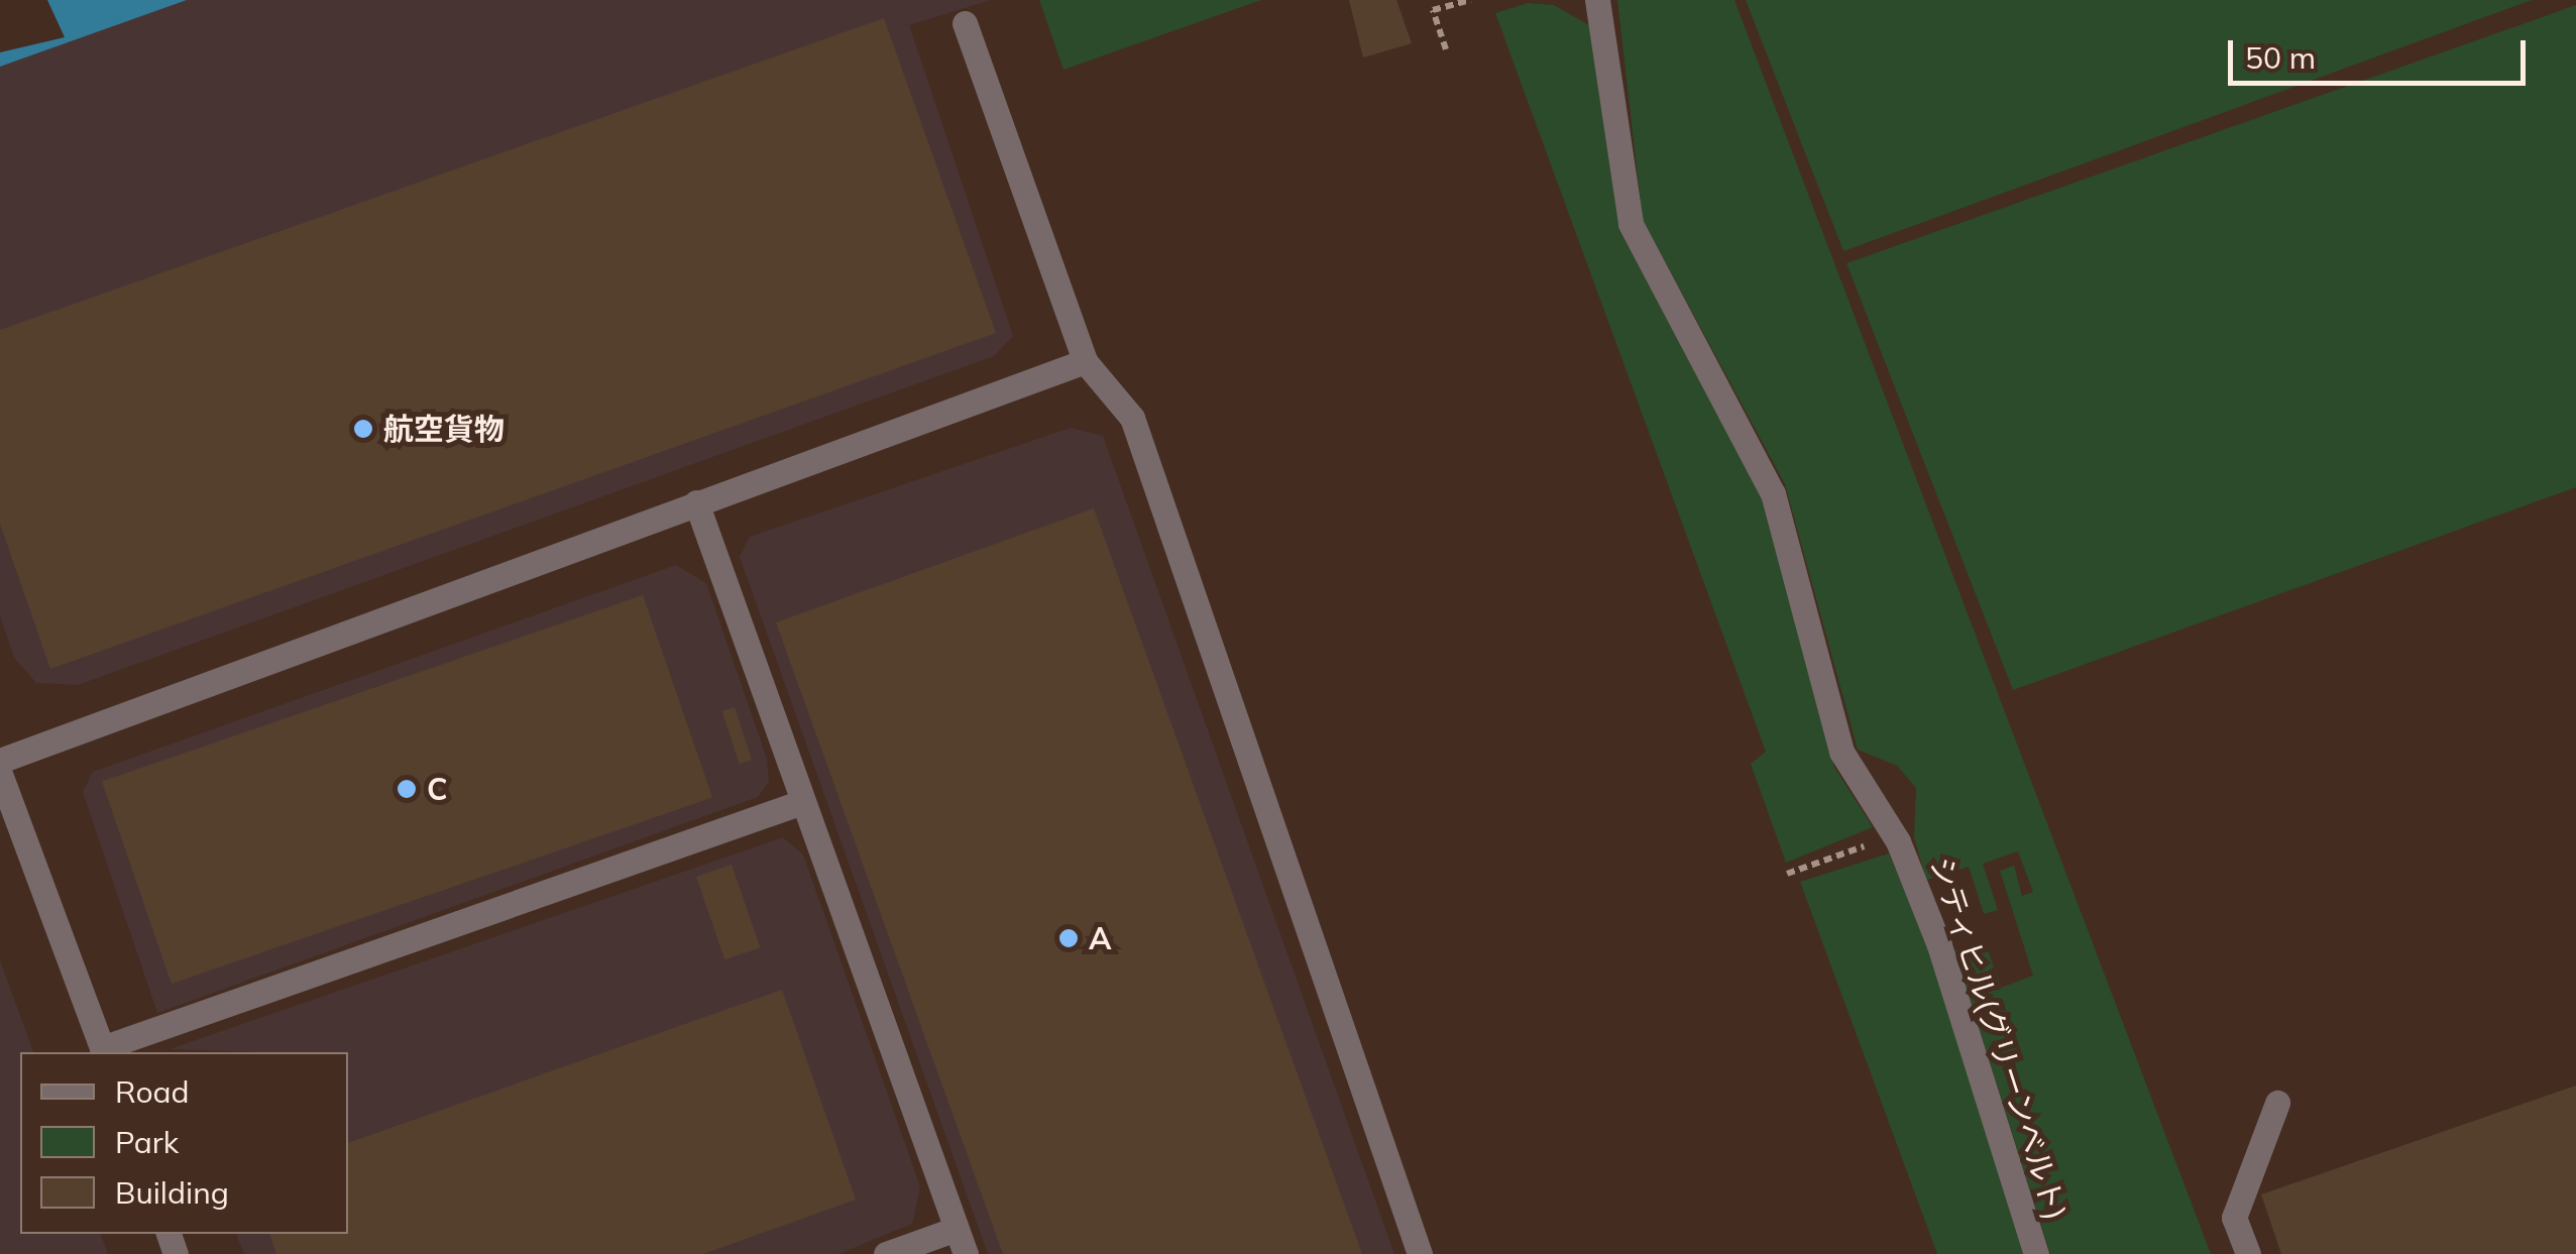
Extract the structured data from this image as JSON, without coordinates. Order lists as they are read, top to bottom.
{
  "streets": {
    "street": ["シティヒル(グリーンベルト)"]
  },
  "places": ["航空貨物", "C", "A"],
  "legend": ["Road", "Park", "Building"],
  "scale_bar": "50 m"
}
